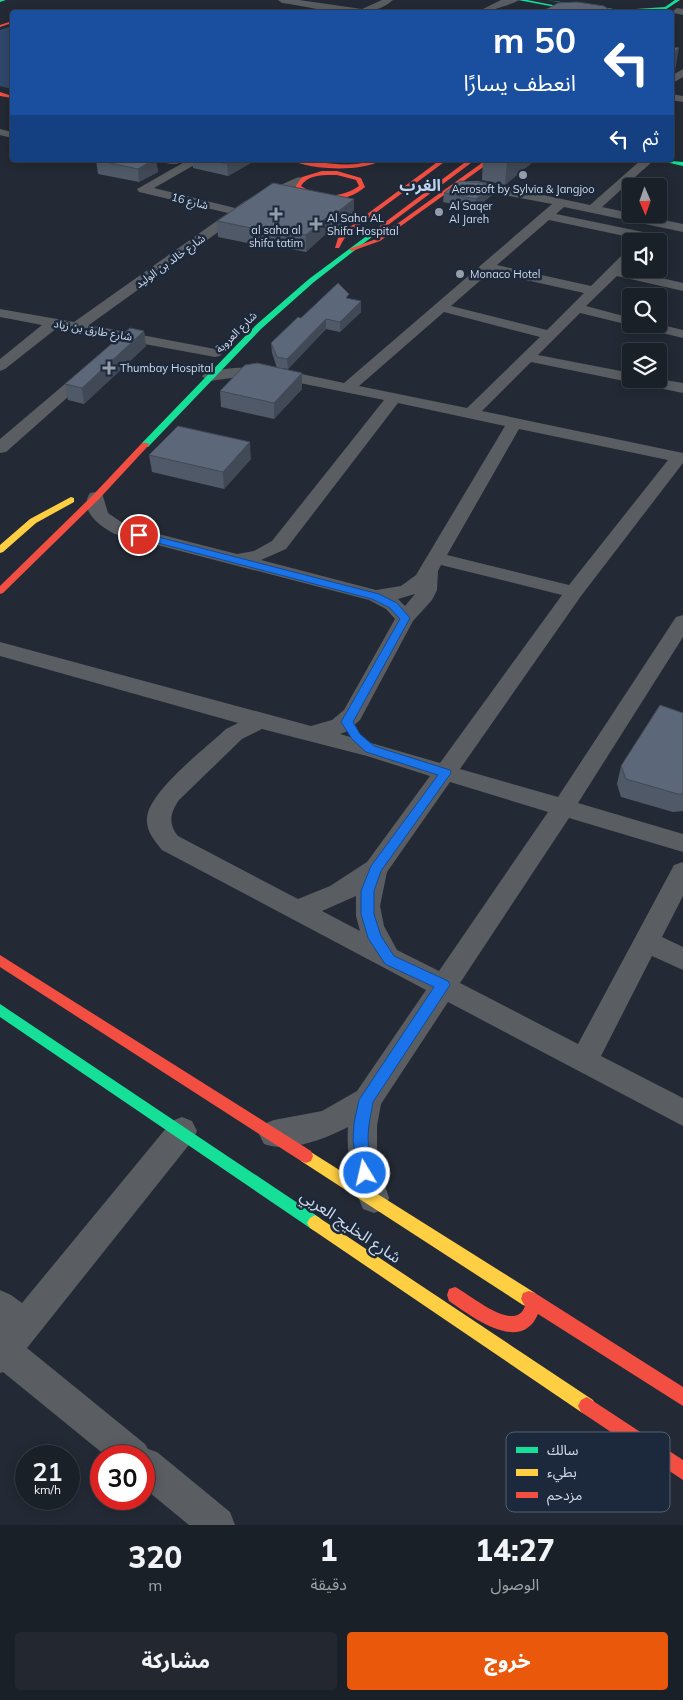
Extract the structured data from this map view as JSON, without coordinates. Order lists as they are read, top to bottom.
{
  "streets": {
    "main road": ["شارع العروبة", "شارع الخليج العربي"],
    "street": ["شارع 16", "شارع خالد بن الوليد", "شارع طارق بن زياد"]
  },
  "crossings": [
    ["شارع 16", "شارع خالد بن الوليد"],
    ["شارع خالد بن الوليد", "شارع طارق بن زياد"],
    ["شارع طارق بن زياد", "شارع العروبة"]
  ],
  "districts": ["الغرب"],
  "places": {
    "other": ["Aerosoft by Sylvia & Jangjoo", "Al Saqer Al Jareh", "Monaco Hotel"],
    "health": ["al saha al shifa tatim", "Al Saha AL Shifa Hospital", "Thumbay Hospital"]
  },
  "legend": ["سالك", "بطيء", "مزدحم"],
  "north": "bottom",
  "page": {
    "turn": ["50 m", "انعطف يسارًا"],
    "then": "ثم",
    "speed": "21 km/h",
    "limit": "30",
    "eta": [
      "14:27",
      "الوصول",
      "1",
      "دقيقة",
      "320",
      "m"
    ],
    "buttons": ["خروج", "مشاركة"]
  }
}
